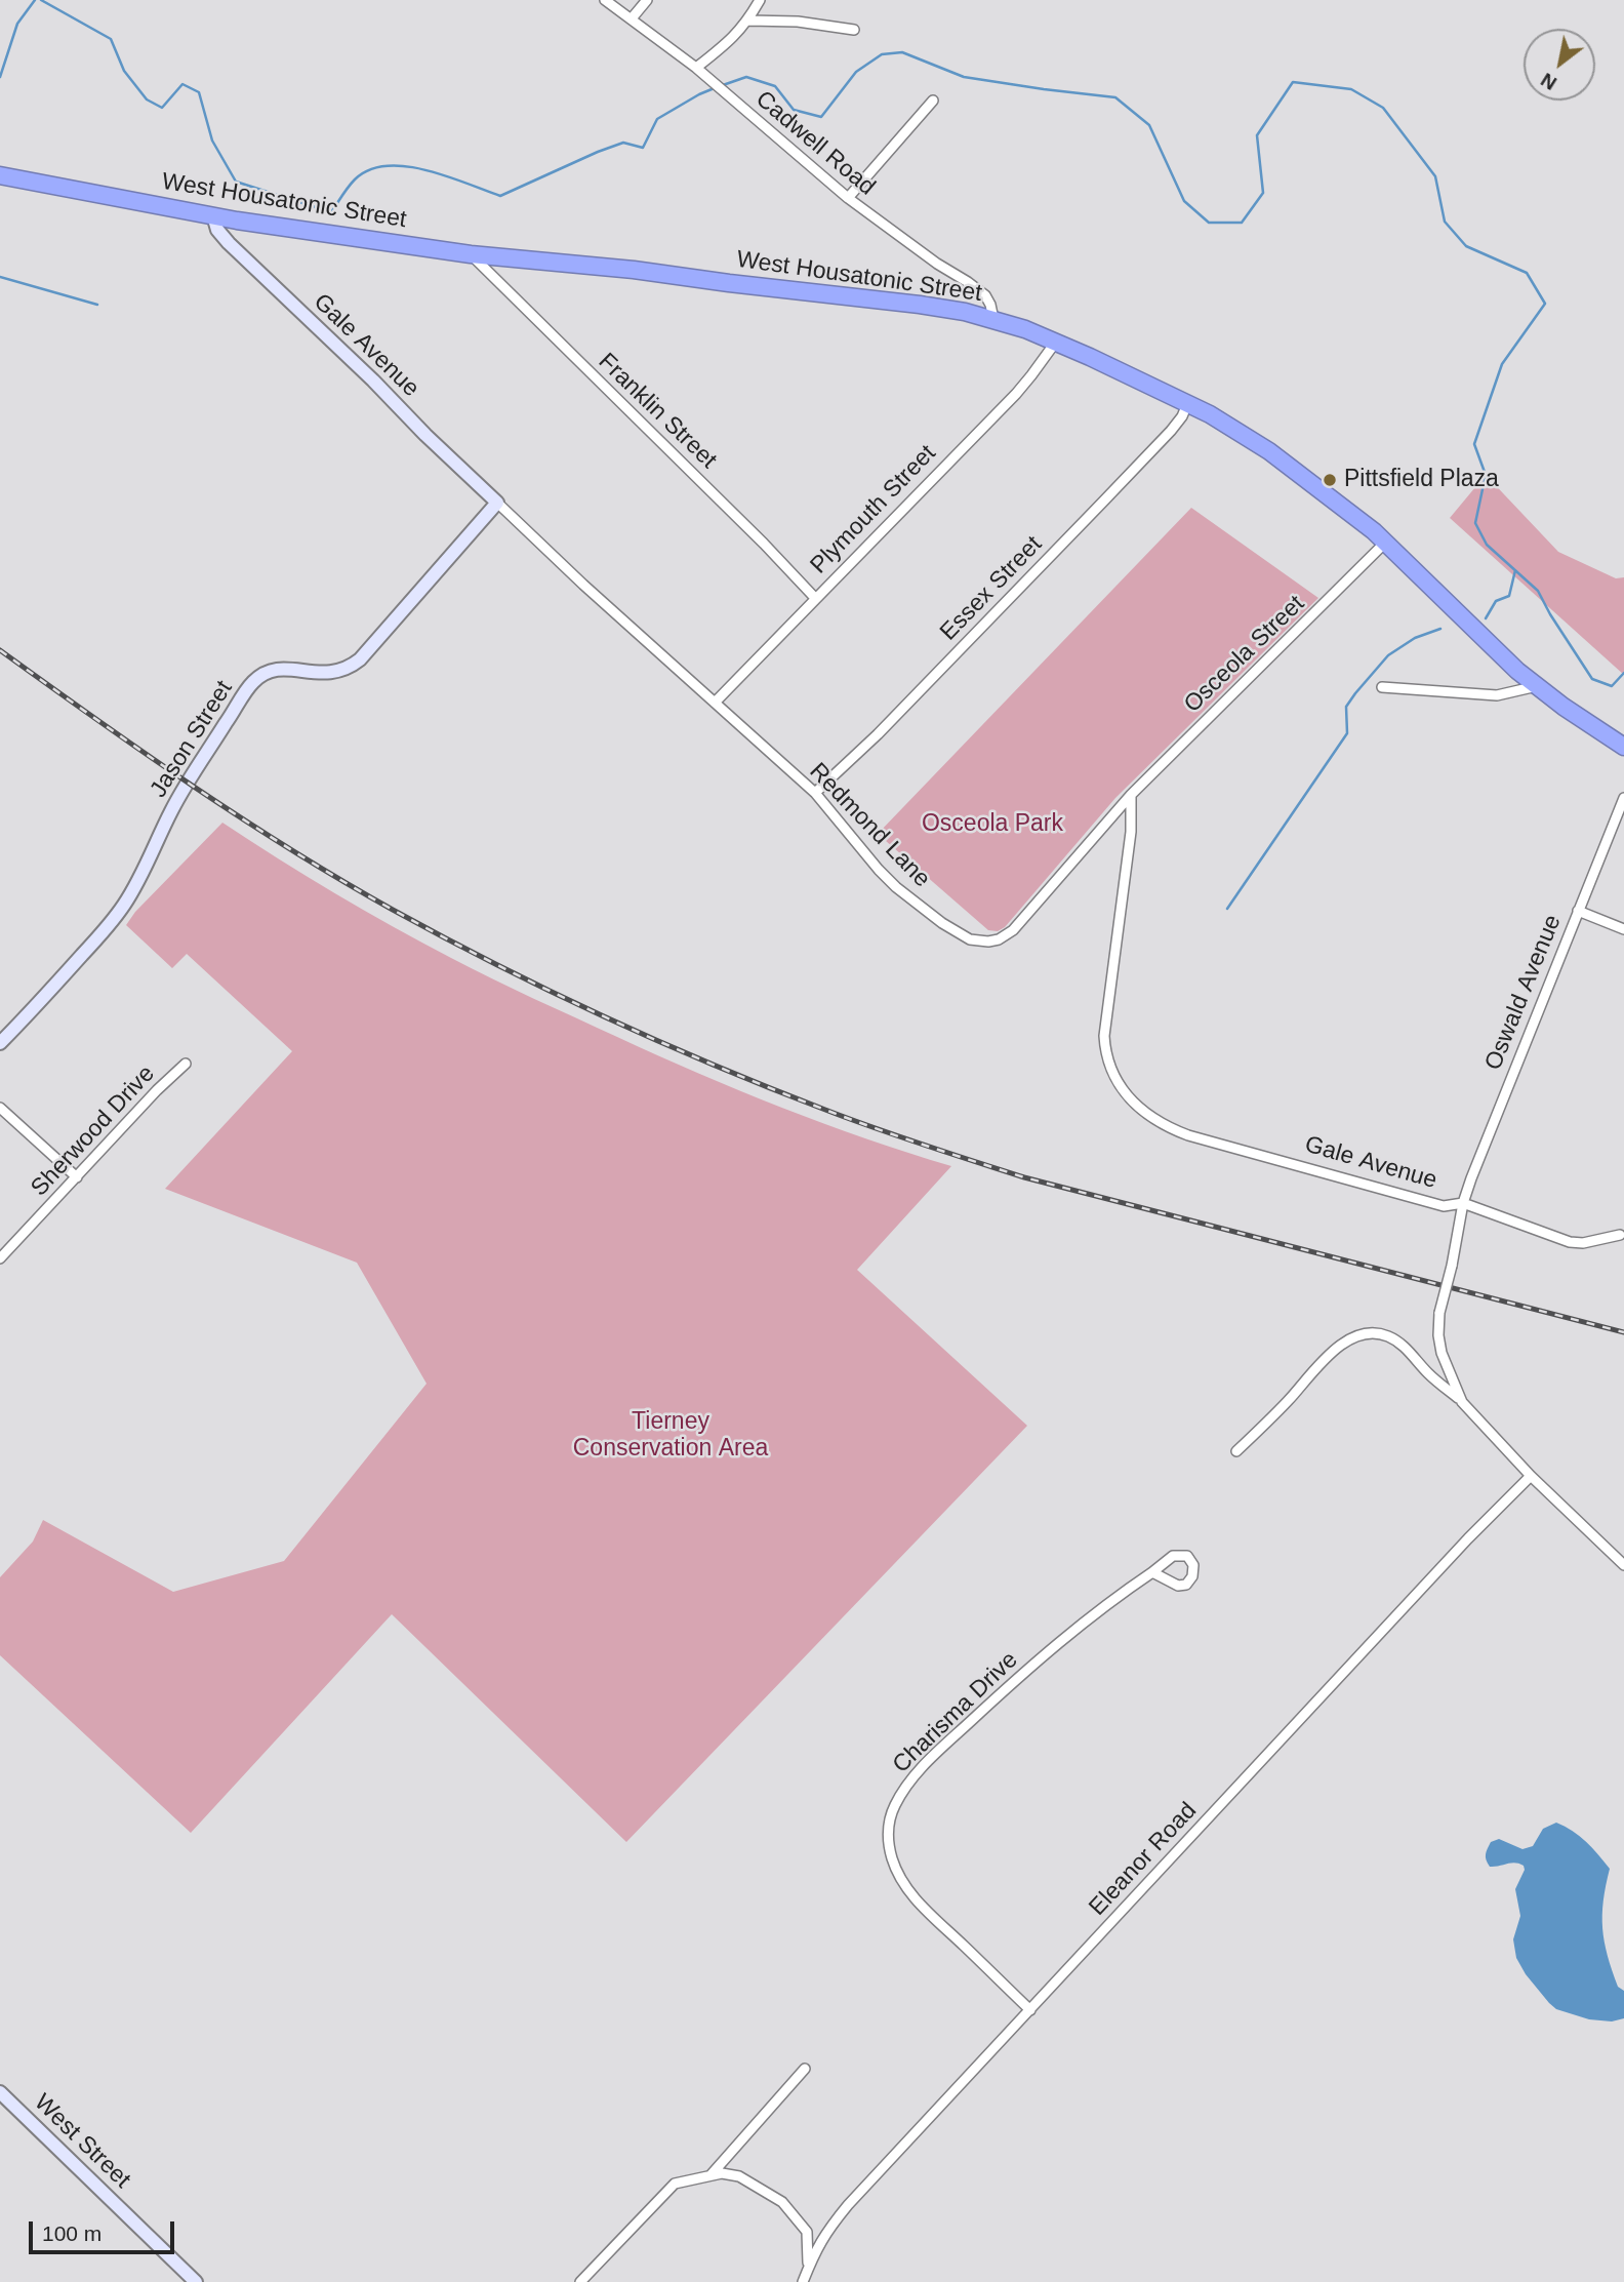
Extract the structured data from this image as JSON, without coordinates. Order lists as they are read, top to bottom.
{
  "streets": {
    "highway": ["West Housatonic Street"],
    "street": [
      "Cadwell Road",
      "Gale Avenue",
      "Franklin Street",
      "Plymouth Street",
      "Essex Street",
      "Osceola Street",
      "Jason Street",
      "Redmond Lane",
      "Oswald Avenue",
      "Sherwood Drive",
      "Charisma Drive",
      "Eleanor Road",
      "West Street"
    ]
  },
  "crossings": [
    ["Cadwell Road", "West Housatonic Street"],
    ["West Housatonic Street", "Gale Avenue"],
    ["West Housatonic Street", "Franklin Street"],
    ["West Housatonic Street", "Plymouth Street"],
    ["West Housatonic Street", "Essex Street"],
    ["West Housatonic Street", "Osceola Street"],
    ["Gale Avenue", "Osceola Street"],
    ["Gale Avenue", "Jason Street"],
    ["Gale Avenue", "Redmond Lane"],
    ["Gale Avenue", "Oswald Avenue"],
    ["Gale Avenue", "Eleanor Road"],
    ["Franklin Street", "Plymouth Street"],
    ["Plymouth Street", "Redmond Lane"],
    ["Essex Street", "Redmond Lane"],
    ["Osceola Street", "Redmond Lane"],
    ["Jason Street", "Redmond Lane"],
    ["Charisma Drive", "Eleanor Road"]
  ],
  "parks": ["Osceola Park", "Tierney Conservation Area"],
  "places": ["Pittsfield Plaza"],
  "scale_bar": "100 m",
  "north": "bottom left"
}
